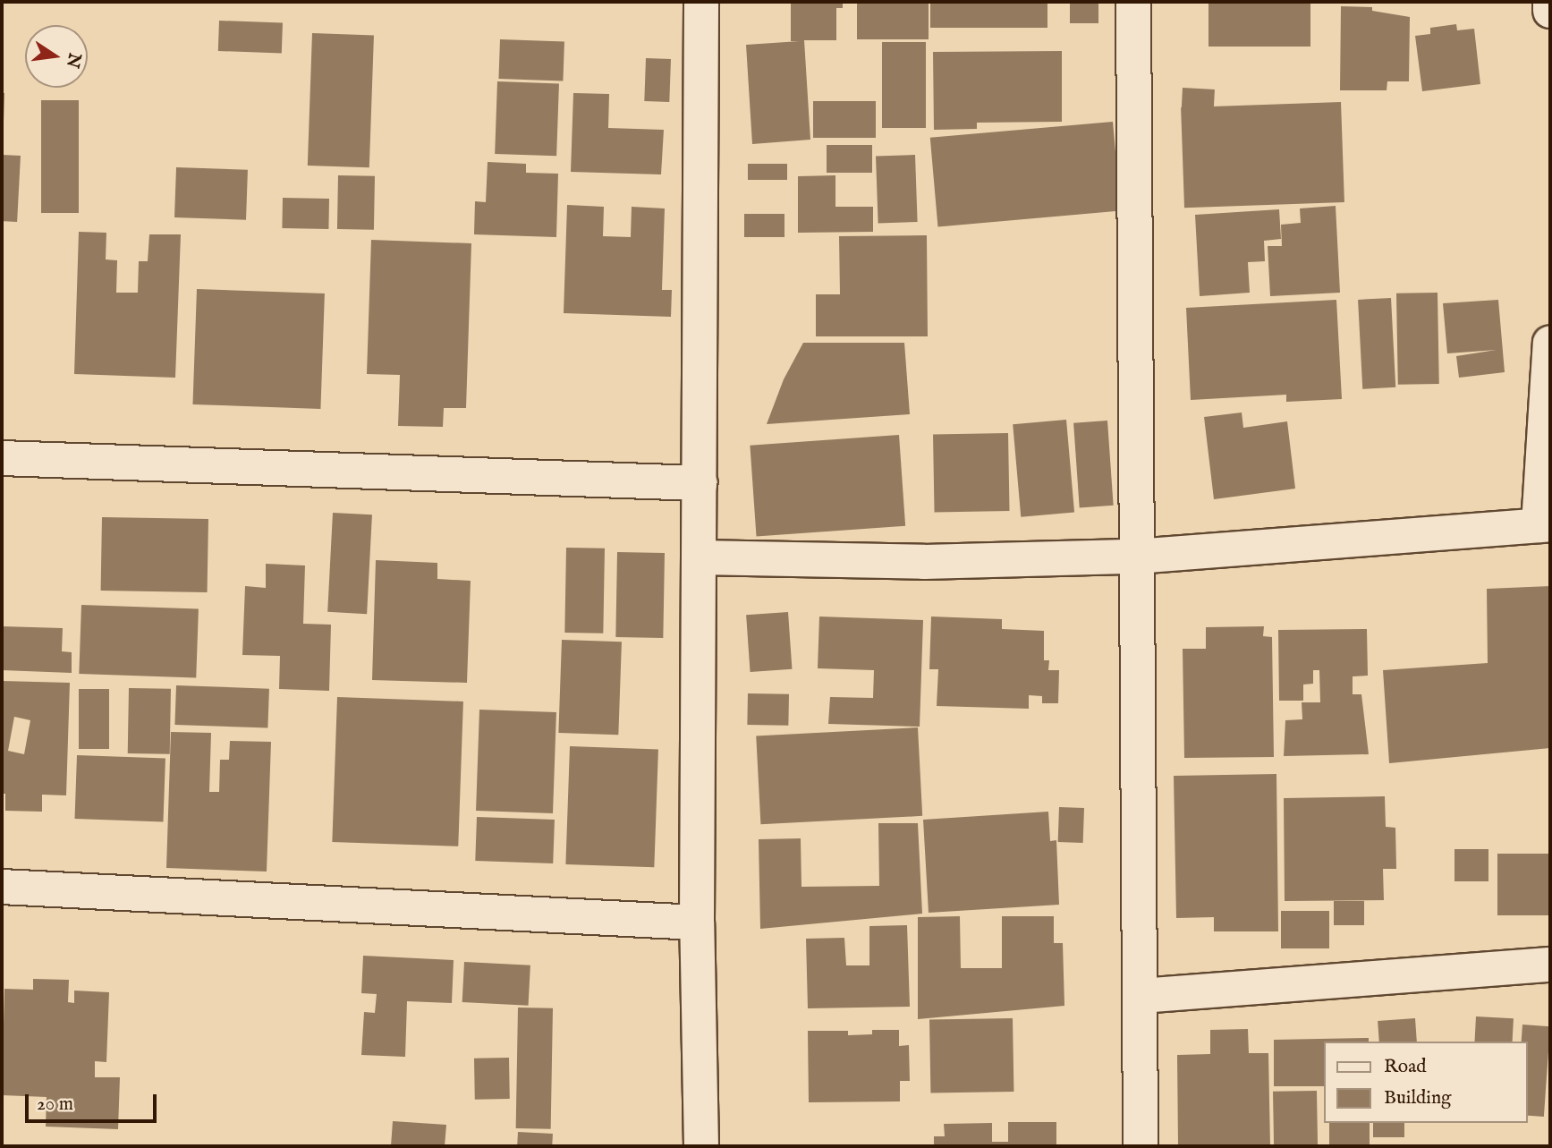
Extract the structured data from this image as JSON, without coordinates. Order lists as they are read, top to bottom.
{
  "legend": ["Road", "Building"],
  "scale_bar": "20 m",
  "north": "right"
}
